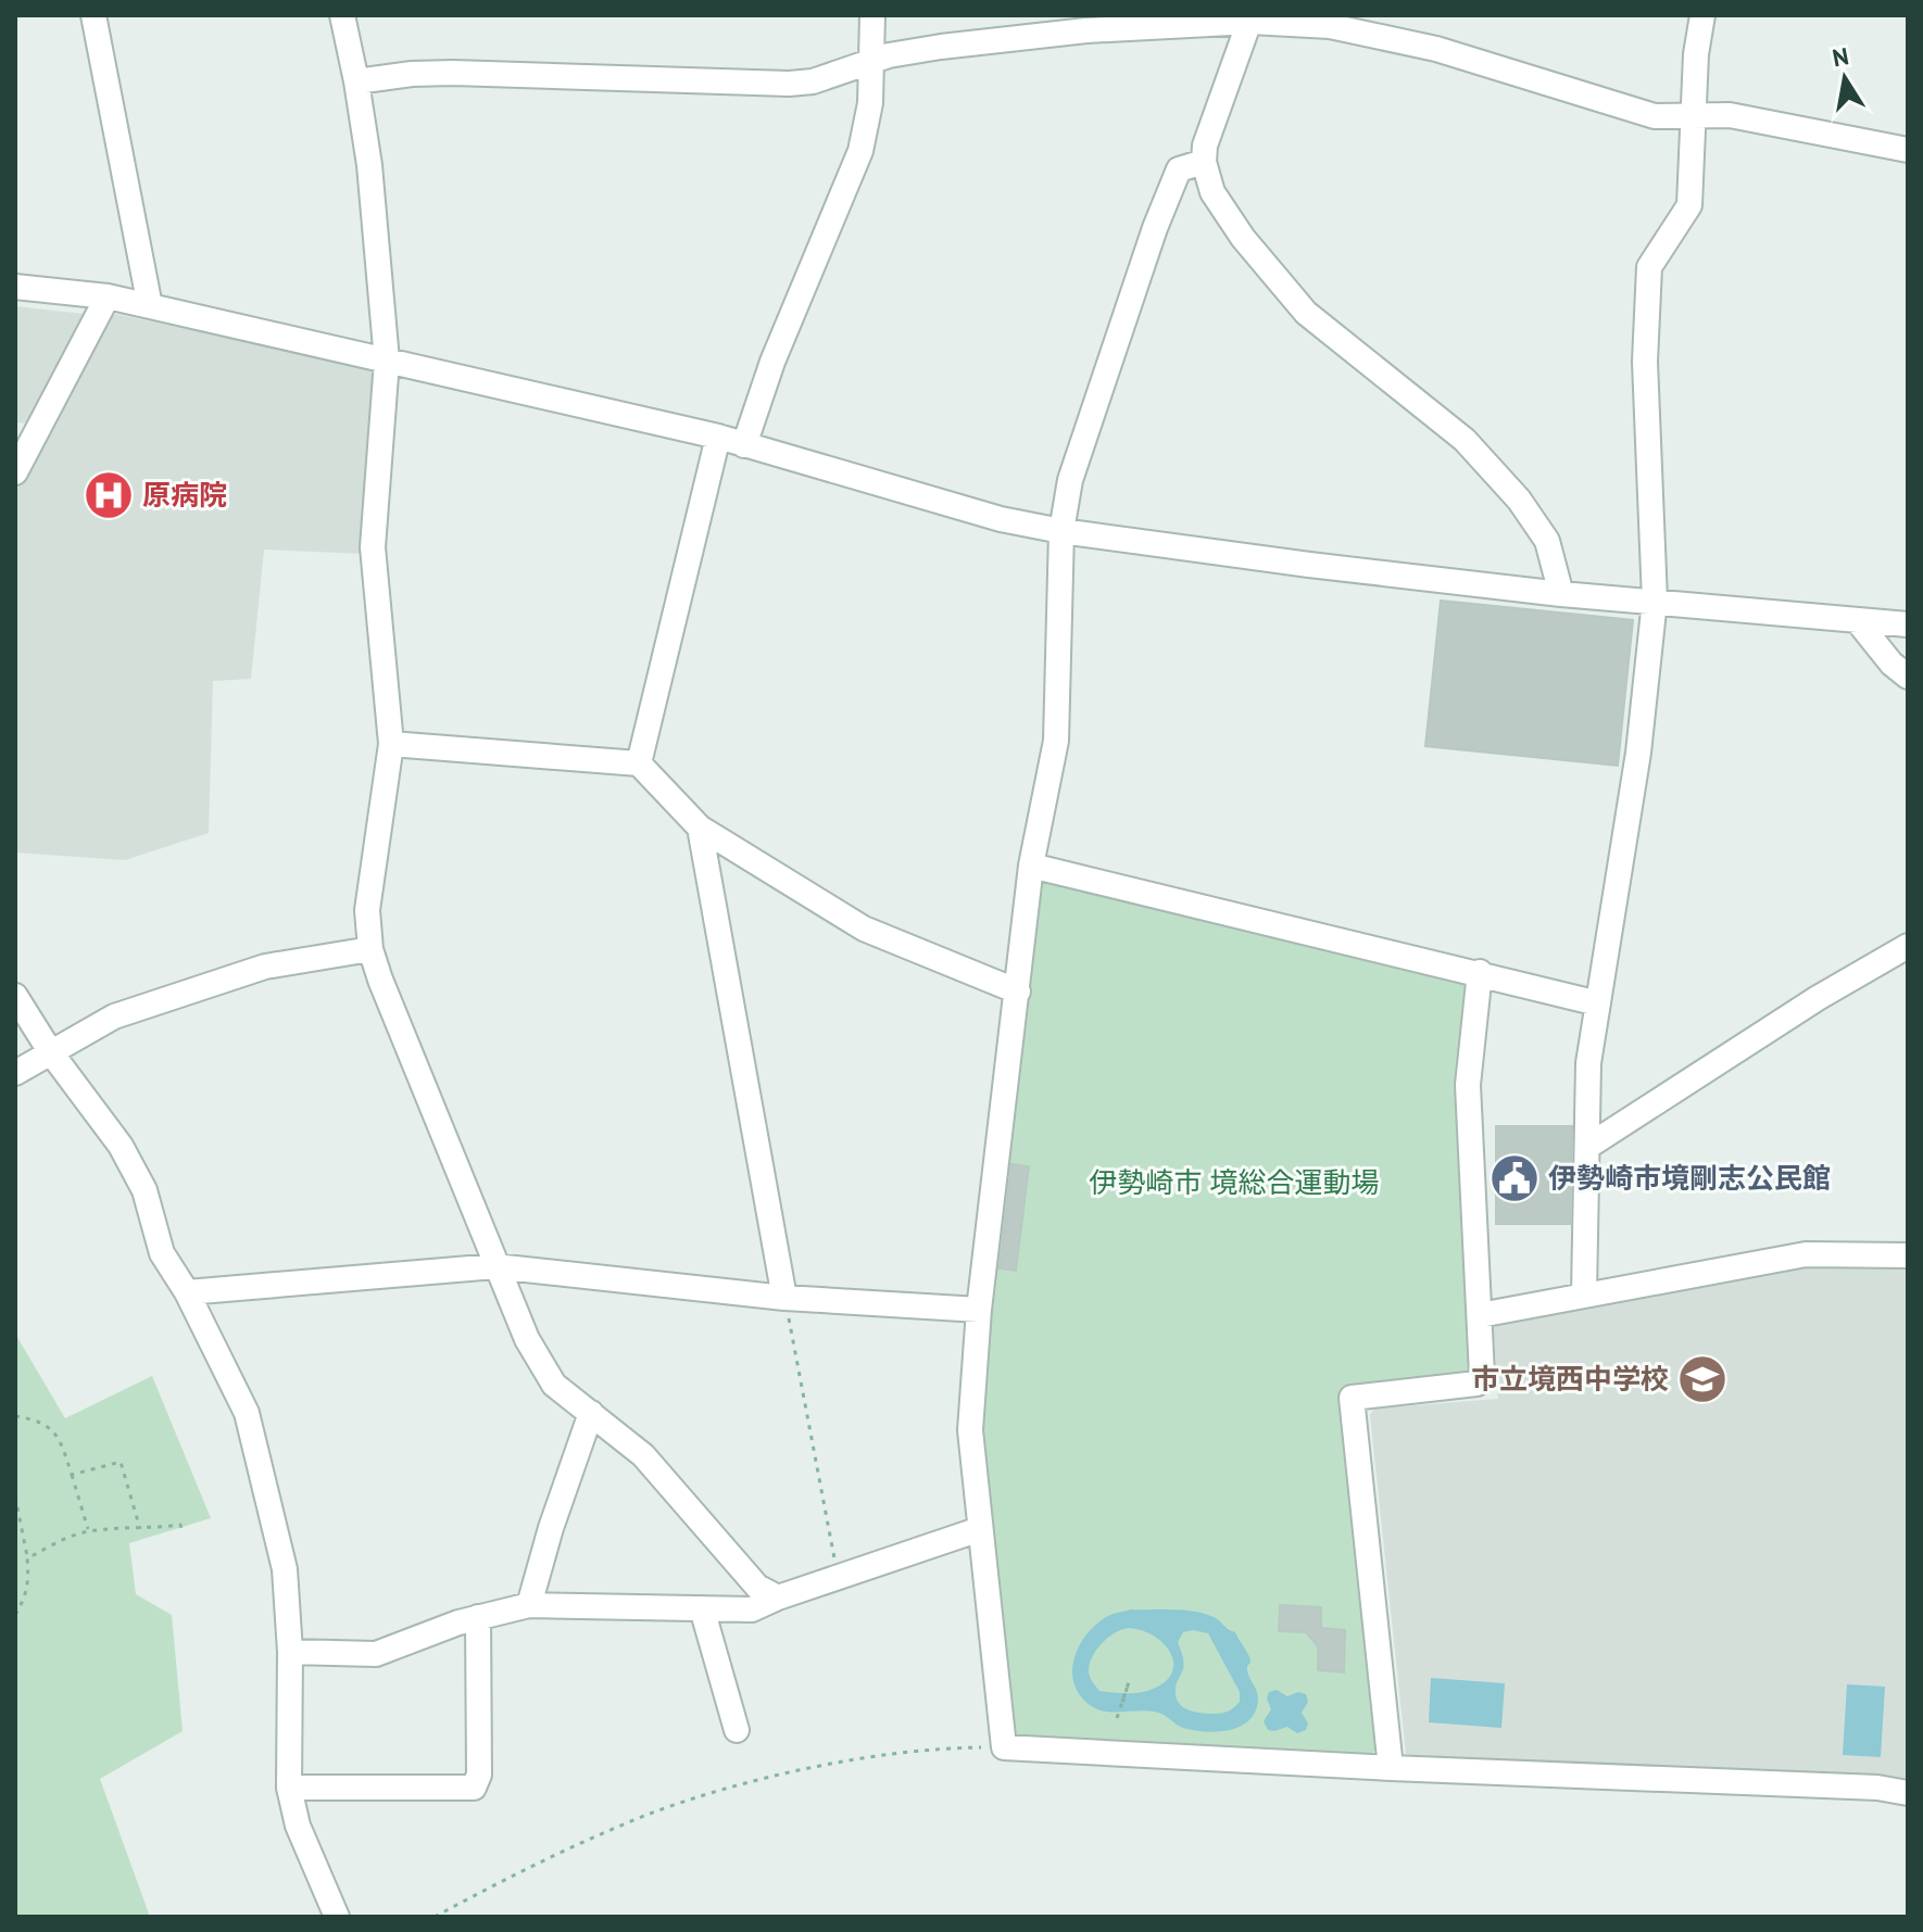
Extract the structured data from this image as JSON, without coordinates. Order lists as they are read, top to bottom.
{
  "parks": ["伊勢崎市 境総合運動場"],
  "places": {
    "hospital": ["原病院"],
    "public building": ["伊勢崎市境剛志公民館"],
    "school or university": ["市立境西中学校"]
  },
  "north": "top"
}
